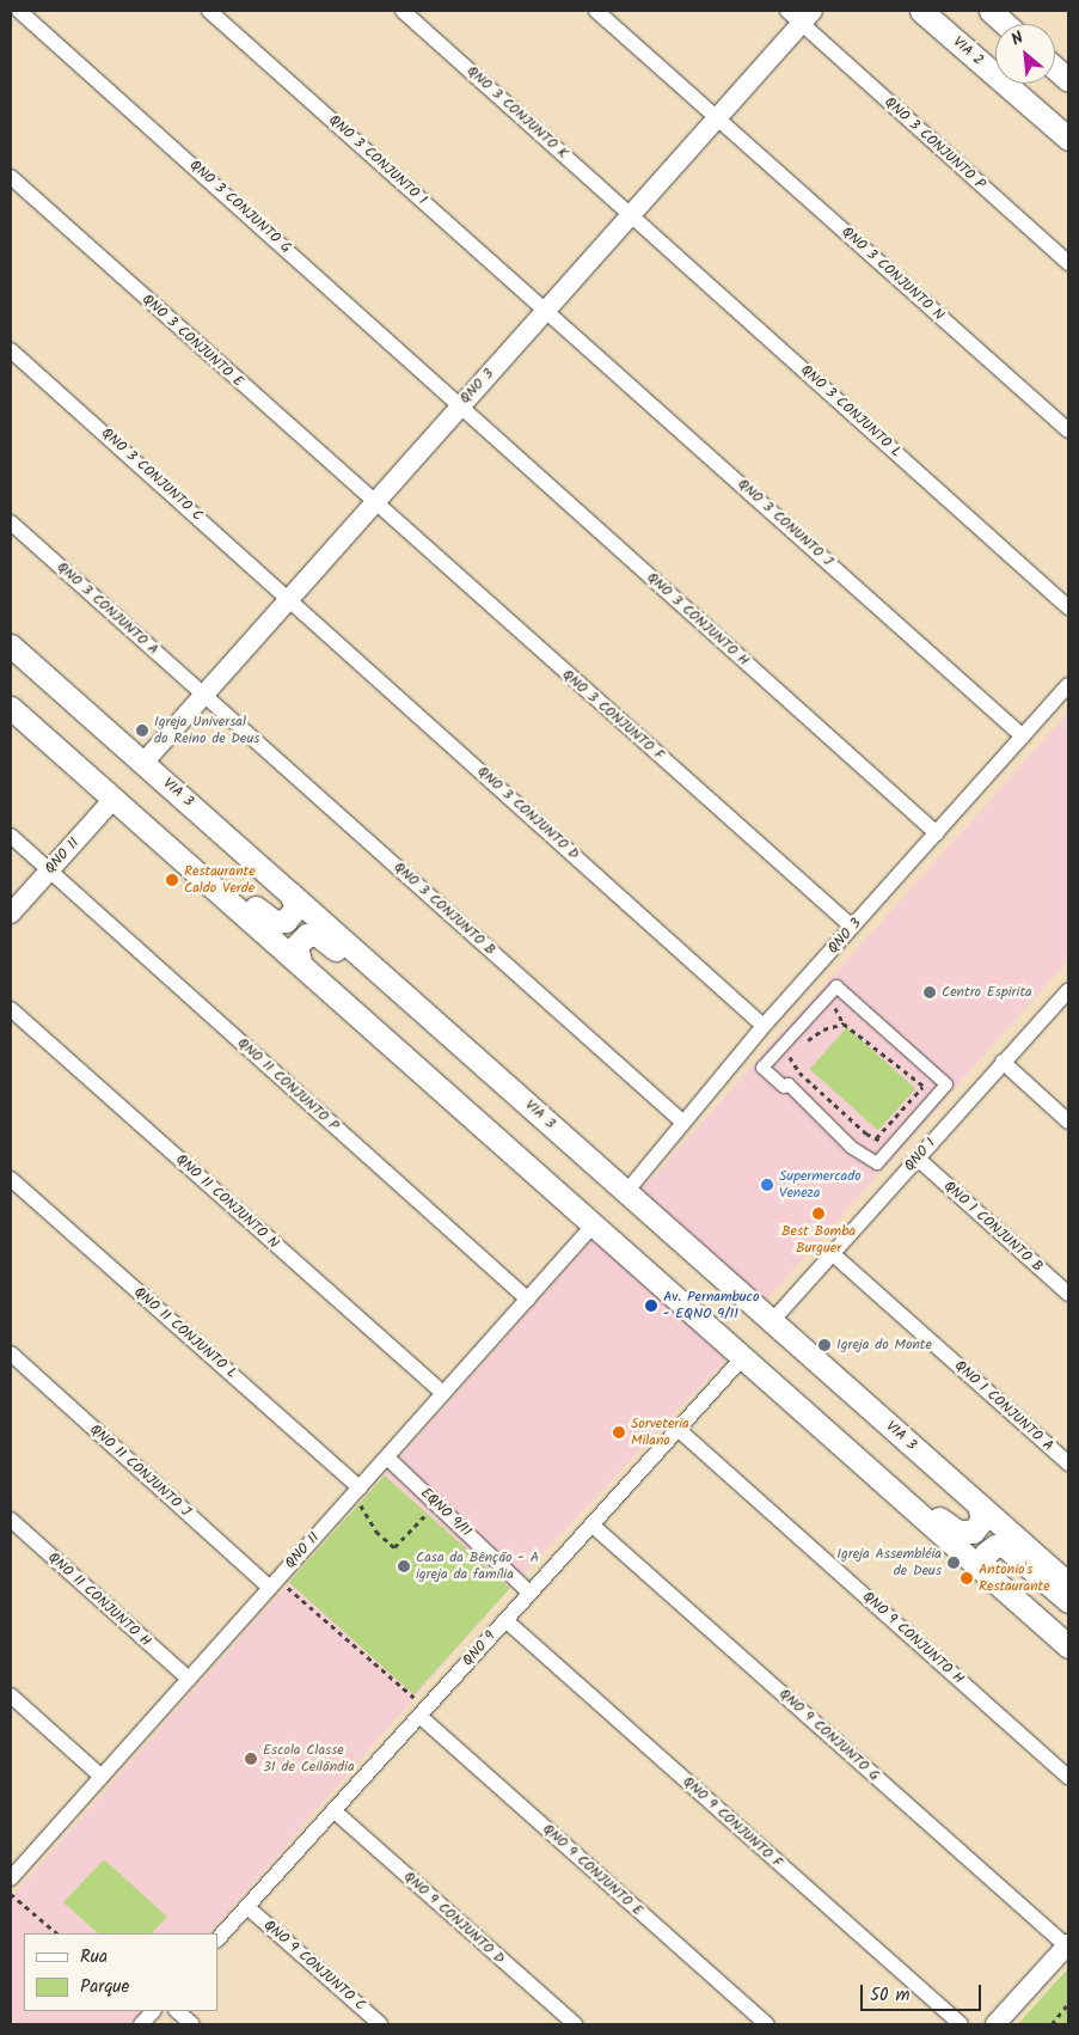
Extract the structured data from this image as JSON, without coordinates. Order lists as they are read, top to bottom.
{
  "streets": {
    "main road": ["VIA 2", "VIA 3"],
    "street": [
      "QNO 3 CONJUNTO K",
      "QNO 3 CONJUNTO P",
      "QNO 3 CONJUNTO I",
      "QNO 3 CONJUNTO G",
      "QNO 3 CONJUNTO N",
      "QNO 3 CONJUNTO E",
      "QNO 3",
      "QNO 3 CONJUNTO L",
      "QNO 3 CONJUNTO C",
      "QNO 3 CONUNTO J",
      "QNO 3 CONJUNTO A",
      "QNO 3 CONJUNTO H",
      "QNO 3 CONJUNTO F",
      "QNO 3 CONJUNTO D",
      "QNO 11",
      "QNO 3 CONJUNTO B",
      "QNO 11 CONJUNTO P",
      "QNO 1",
      "QNO 11 CONJUNTO N",
      "QNO 1 CONJUNTO B",
      "QNO 11 CONJUNTO L",
      "QNO 1 CONJUNTO A",
      "QNO 11 CONJUNTO J",
      "EQNO 9/11",
      "QNO 11 CONJUNTO H",
      "QNO 9 CONJUNTO H",
      "QNO 9",
      "QNO 9 CONJUNTO G",
      "QNO 9 CONJUNTO F",
      "QNO 9 CONJUNTO E",
      "QNO 9 CONJUNTO D",
      "QNO 9 CONJUNTO C"
    ]
  },
  "crossings": [
    ["QNO 3 CONJUNTO K", "QNO 3"],
    ["QNO 3 CONJUNTO K", "QNO 3 CONJUNTO L"],
    ["QNO 3 CONJUNTO P", "QNO 3"],
    ["QNO 3 CONJUNTO I", "QNO 3"],
    ["QNO 3 CONJUNTO I", "QNO 3 CONUNTO J"],
    ["QNO 3 CONJUNTO G", "QNO 3"],
    ["QNO 3 CONJUNTO G", "QNO 3 CONJUNTO H"],
    ["QNO 3 CONJUNTO N", "QNO 3"],
    ["QNO 3 CONJUNTO E", "QNO 3"],
    ["QNO 3 CONJUNTO E", "QNO 3 CONJUNTO F"],
    ["QNO 3", "QNO 3 CONJUNTO L"],
    ["QNO 3", "QNO 3 CONJUNTO C"],
    ["QNO 3", "QNO 3 CONUNTO J"],
    ["QNO 3", "QNO 3 CONJUNTO A"],
    ["QNO 3", "QNO 3 CONJUNTO H"],
    ["QNO 3", "QNO 3 CONJUNTO F"],
    ["QNO 3", "VIA 3"],
    ["QNO 3", "QNO 3 CONJUNTO D"],
    ["QNO 3", "QNO 3 CONJUNTO B"],
    ["QNO 3 CONJUNTO C", "QNO 3 CONJUNTO D"],
    ["QNO 3 CONJUNTO A", "QNO 3 CONJUNTO B"],
    ["VIA 3", "QNO 1"],
    ["QNO 11", "QNO 11 CONJUNTO P"],
    ["QNO 11", "QNO 11 CONJUNTO N"],
    ["QNO 11", "QNO 11 CONJUNTO L"],
    ["QNO 11", "QNO 11 CONJUNTO J"],
    ["QNO 11", "EQNO 9/11"],
    ["QNO 11", "QNO 11 CONJUNTO H"],
    ["QNO 1", "QNO 1 CONJUNTO B"],
    ["QNO 1", "QNO 1 CONJUNTO A"],
    ["EQNO 9/11", "QNO 9"],
    ["QNO 9 CONJUNTO H", "QNO 9"],
    ["QNO 9", "QNO 9 CONJUNTO G"],
    ["QNO 9", "QNO 9 CONJUNTO F"],
    ["QNO 9", "QNO 9 CONJUNTO E"],
    ["QNO 9", "QNO 9 CONJUNTO D"],
    ["QNO 9", "QNO 9 CONJUNTO C"]
  ],
  "places": [
    "Igreja Universal do Reino de Deus",
    "Restaurante Caldo Verde",
    "Centro Espirita",
    "Supermercado Veneza",
    "Best Bomba Burguer",
    "Av. Pernambuco - EQNO 9/11",
    "Igreja do Monte",
    "Sorveteria Milano",
    "Igreja Assembléia de Deus",
    "Casa da Bênção - A igreja da família",
    "Antonio's Restaurante",
    "Escola Classe 31 de Ceilândia"
  ],
  "legend": ["Rua", "Parque"],
  "scale_bar": "50 m",
  "north": "top left"
}
